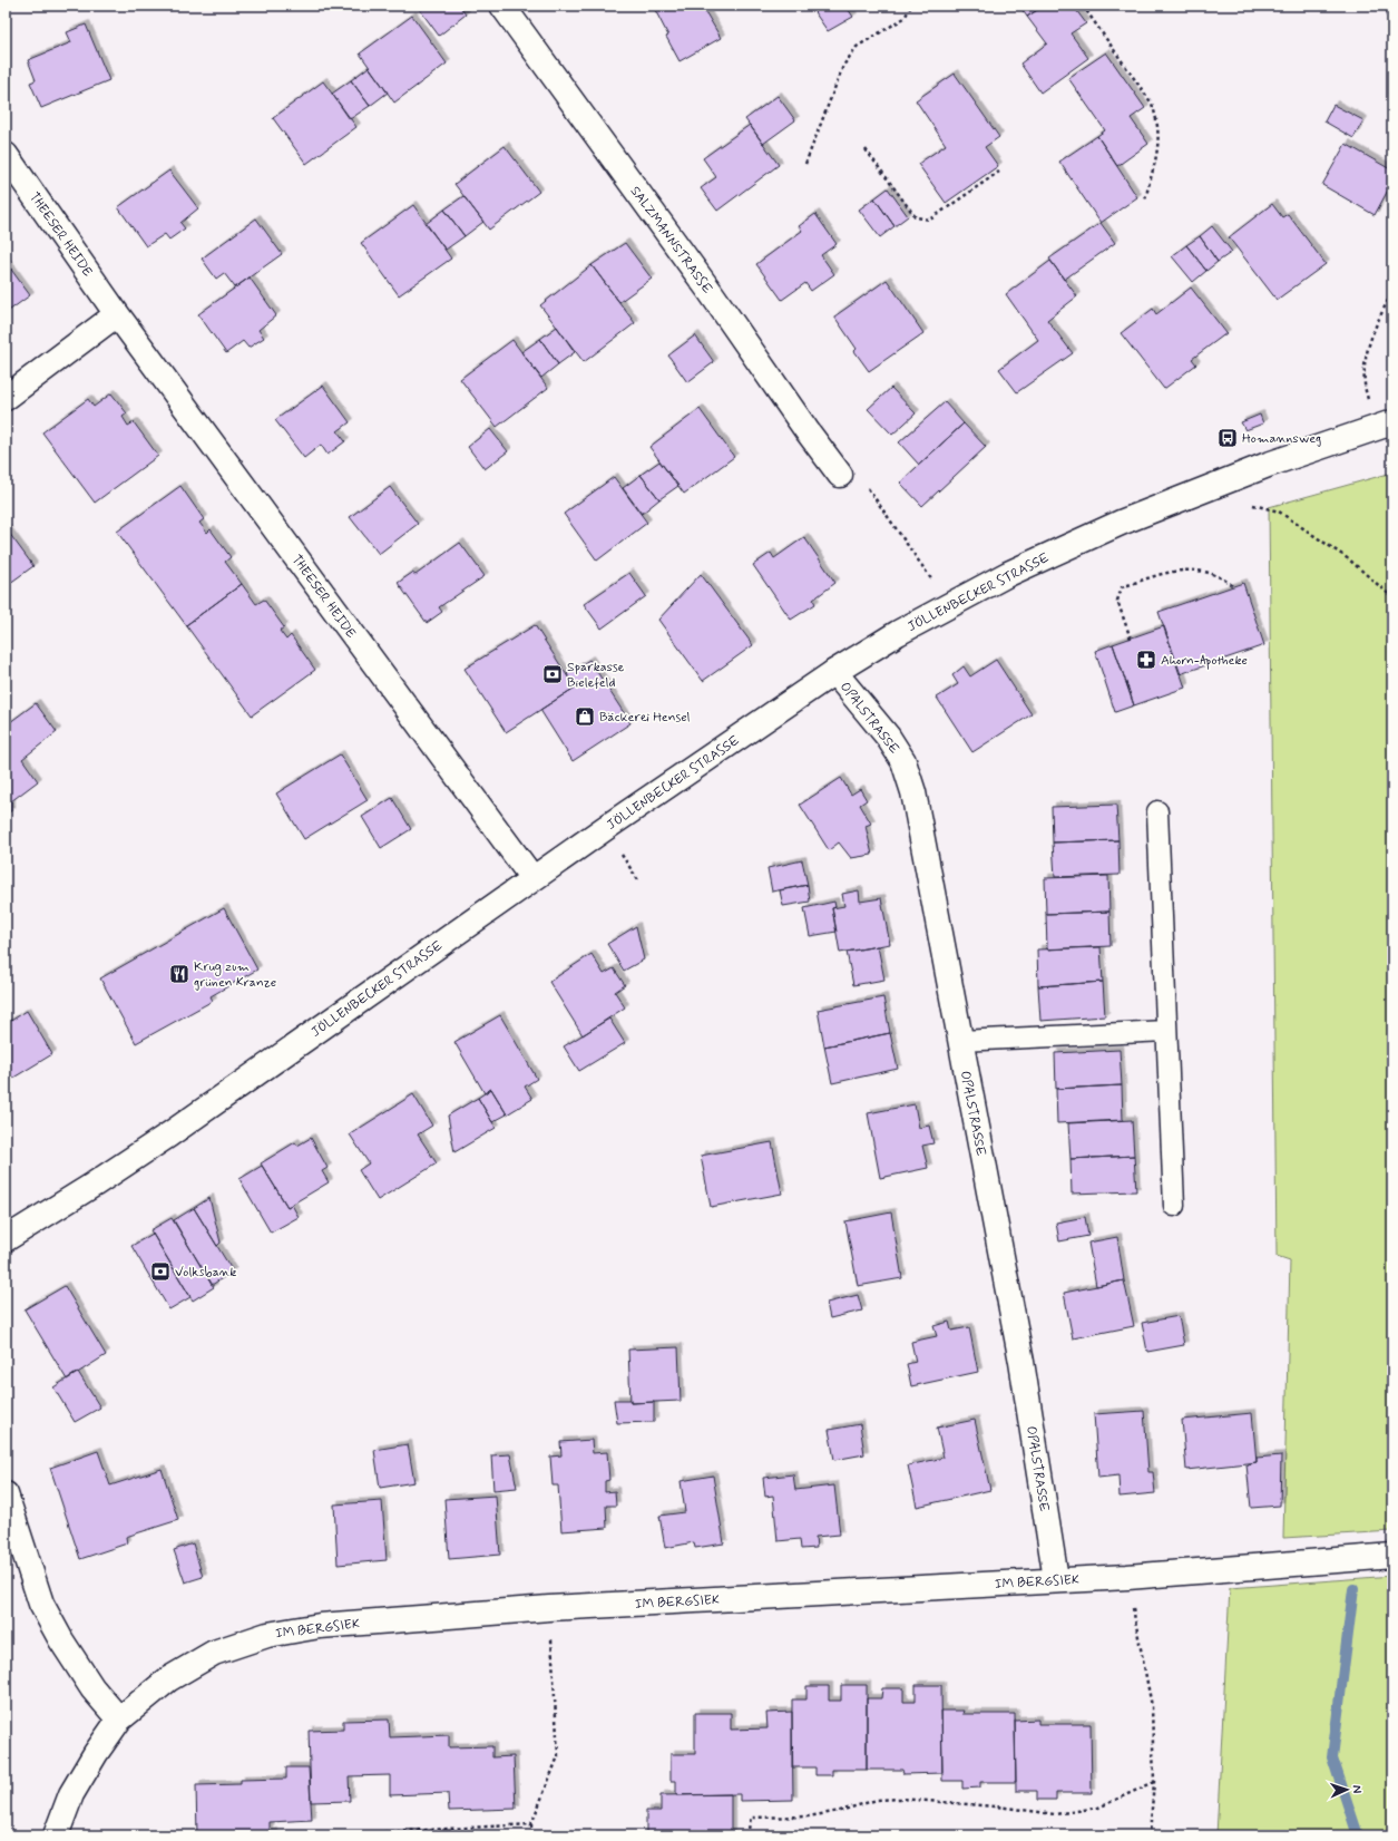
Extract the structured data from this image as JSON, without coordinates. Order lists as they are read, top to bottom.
{
  "streets": {
    "street": [
      "THEESER HEIDE",
      "SALZMANNSTRASSE",
      "JÖLLENBECKER STRASSE",
      "OPALSTRASSE",
      "IM BERGSIEK"
    ]
  },
  "crossings": [
    ["THEESER HEIDE", "JÖLLENBECKER STRASSE"],
    ["JÖLLENBECKER STRASSE", "OPALSTRASSE"],
    ["OPALSTRASSE", "IM BERGSIEK"]
  ],
  "places": {
    "bus stop": ["Homannsweg"],
    "pharmacy": ["Ahorn-Apotheke"],
    "bank": ["Sparkasse Bielefeld", "Volksbank"],
    "shop": ["Bäckerei Hensel"],
    "restaurant": ["Krug zum grünen Kranze"]
  },
  "north": "right"
}
